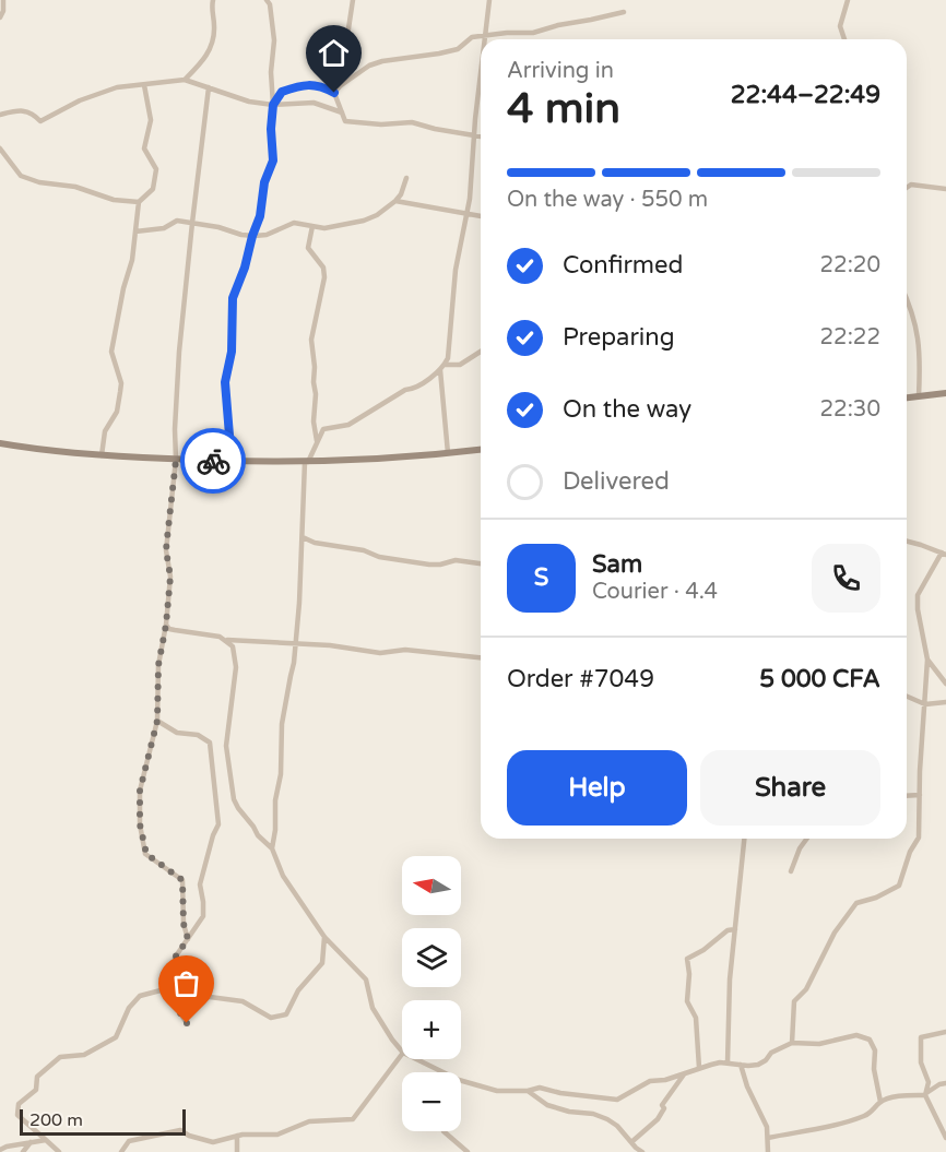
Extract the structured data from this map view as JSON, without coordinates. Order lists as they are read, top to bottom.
{
  "scale_bar": "200 m",
  "north": "left",
  "page": {
    "heading": ["4 min", "Arriving in", "22:44–22:49"],
    "panel": [
      "Sam",
      "Courier · 4.4",
      "Order #7049",
      "5 000 CFA"
    ],
    "bar": "On the way · 550 m",
    "list": [
      ["Confirmed", "22:20"],
      ["Preparing", "22:22"],
      ["On the way", "22:30"],
      "Delivered"
    ],
    "round": "S",
    "buttons": ["Help", "Share"],
    "map_buttons": ["+", "−"],
    "scale": "200 m"
  }
}
